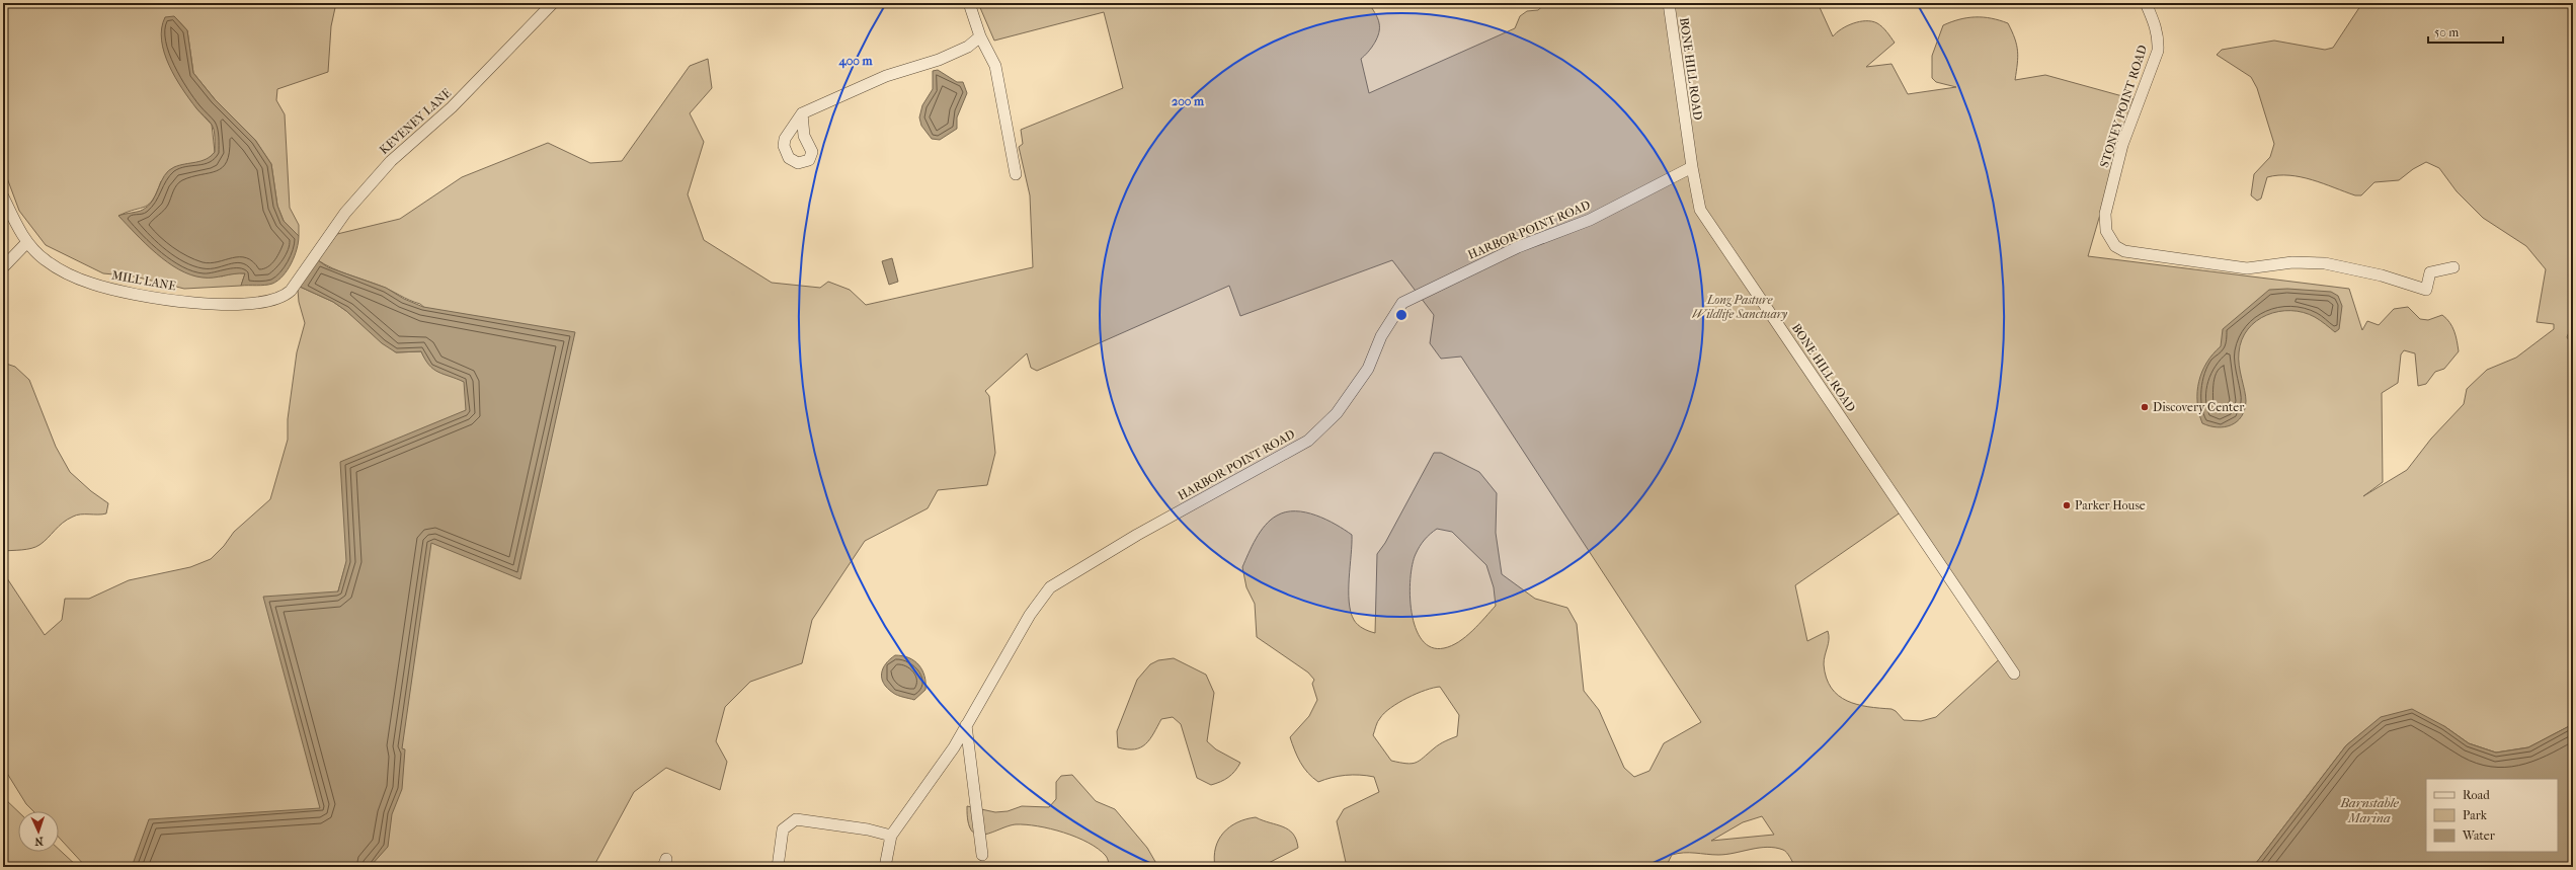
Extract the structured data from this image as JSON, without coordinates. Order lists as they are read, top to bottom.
{
  "streets": {
    "street": [
      "BONE HILL ROAD",
      "STONEY POINT ROAD",
      "KEVENEY LANE",
      "HARBOR POINT ROAD",
      "MILL LANE"
    ]
  },
  "crossings": [
    ["BONE HILL ROAD", "HARBOR POINT ROAD"],
    ["KEVENEY LANE", "MILL LANE"]
  ],
  "water": ["Barnstable Marina"],
  "parks": ["Long Pasture Wildlife Sanctuary"],
  "places": ["Discovery Center", "Parker House"],
  "legend": ["Road", "Park", "Water"],
  "scale_bar": "50 m",
  "north": "bottom",
  "rings": ["400 m", "200 m"]
}
